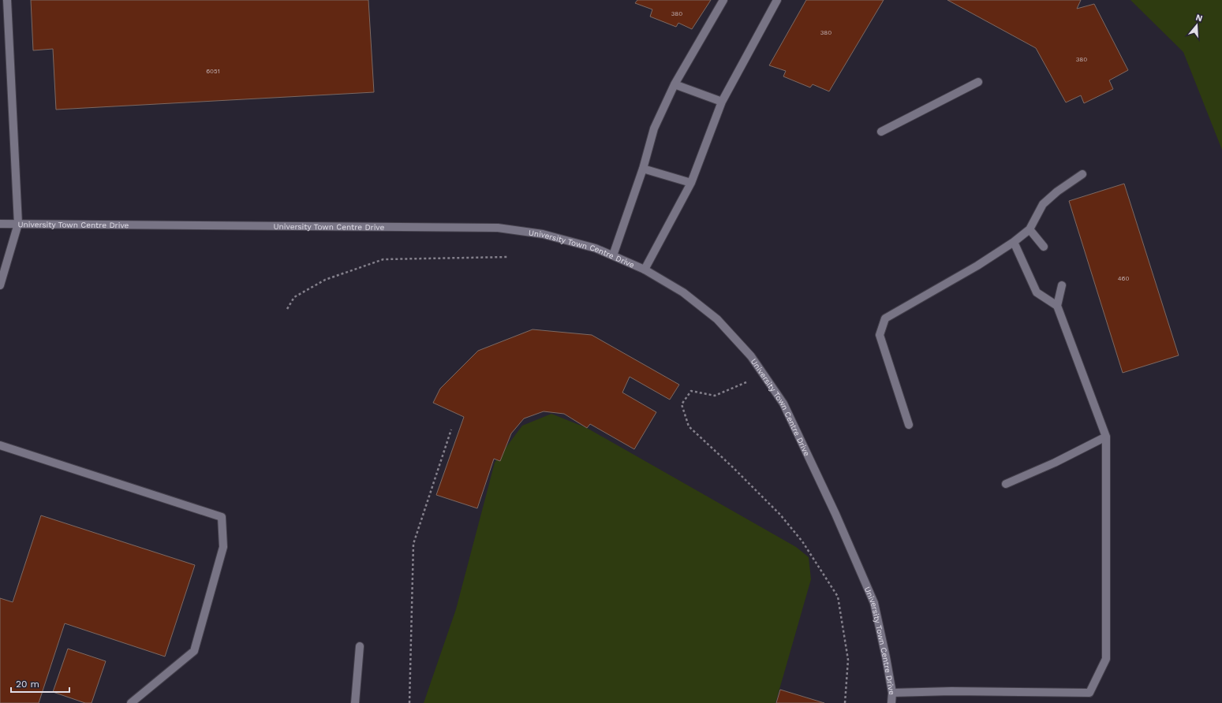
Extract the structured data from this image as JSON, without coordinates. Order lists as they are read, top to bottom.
{
  "streets": {
    "street": ["University Town Centre Drive"]
  },
  "house_numbers": [
    "380",
    "380",
    "380",
    "6051",
    "460"
  ],
  "scale_bar": "20 m",
  "north": "top"
}
